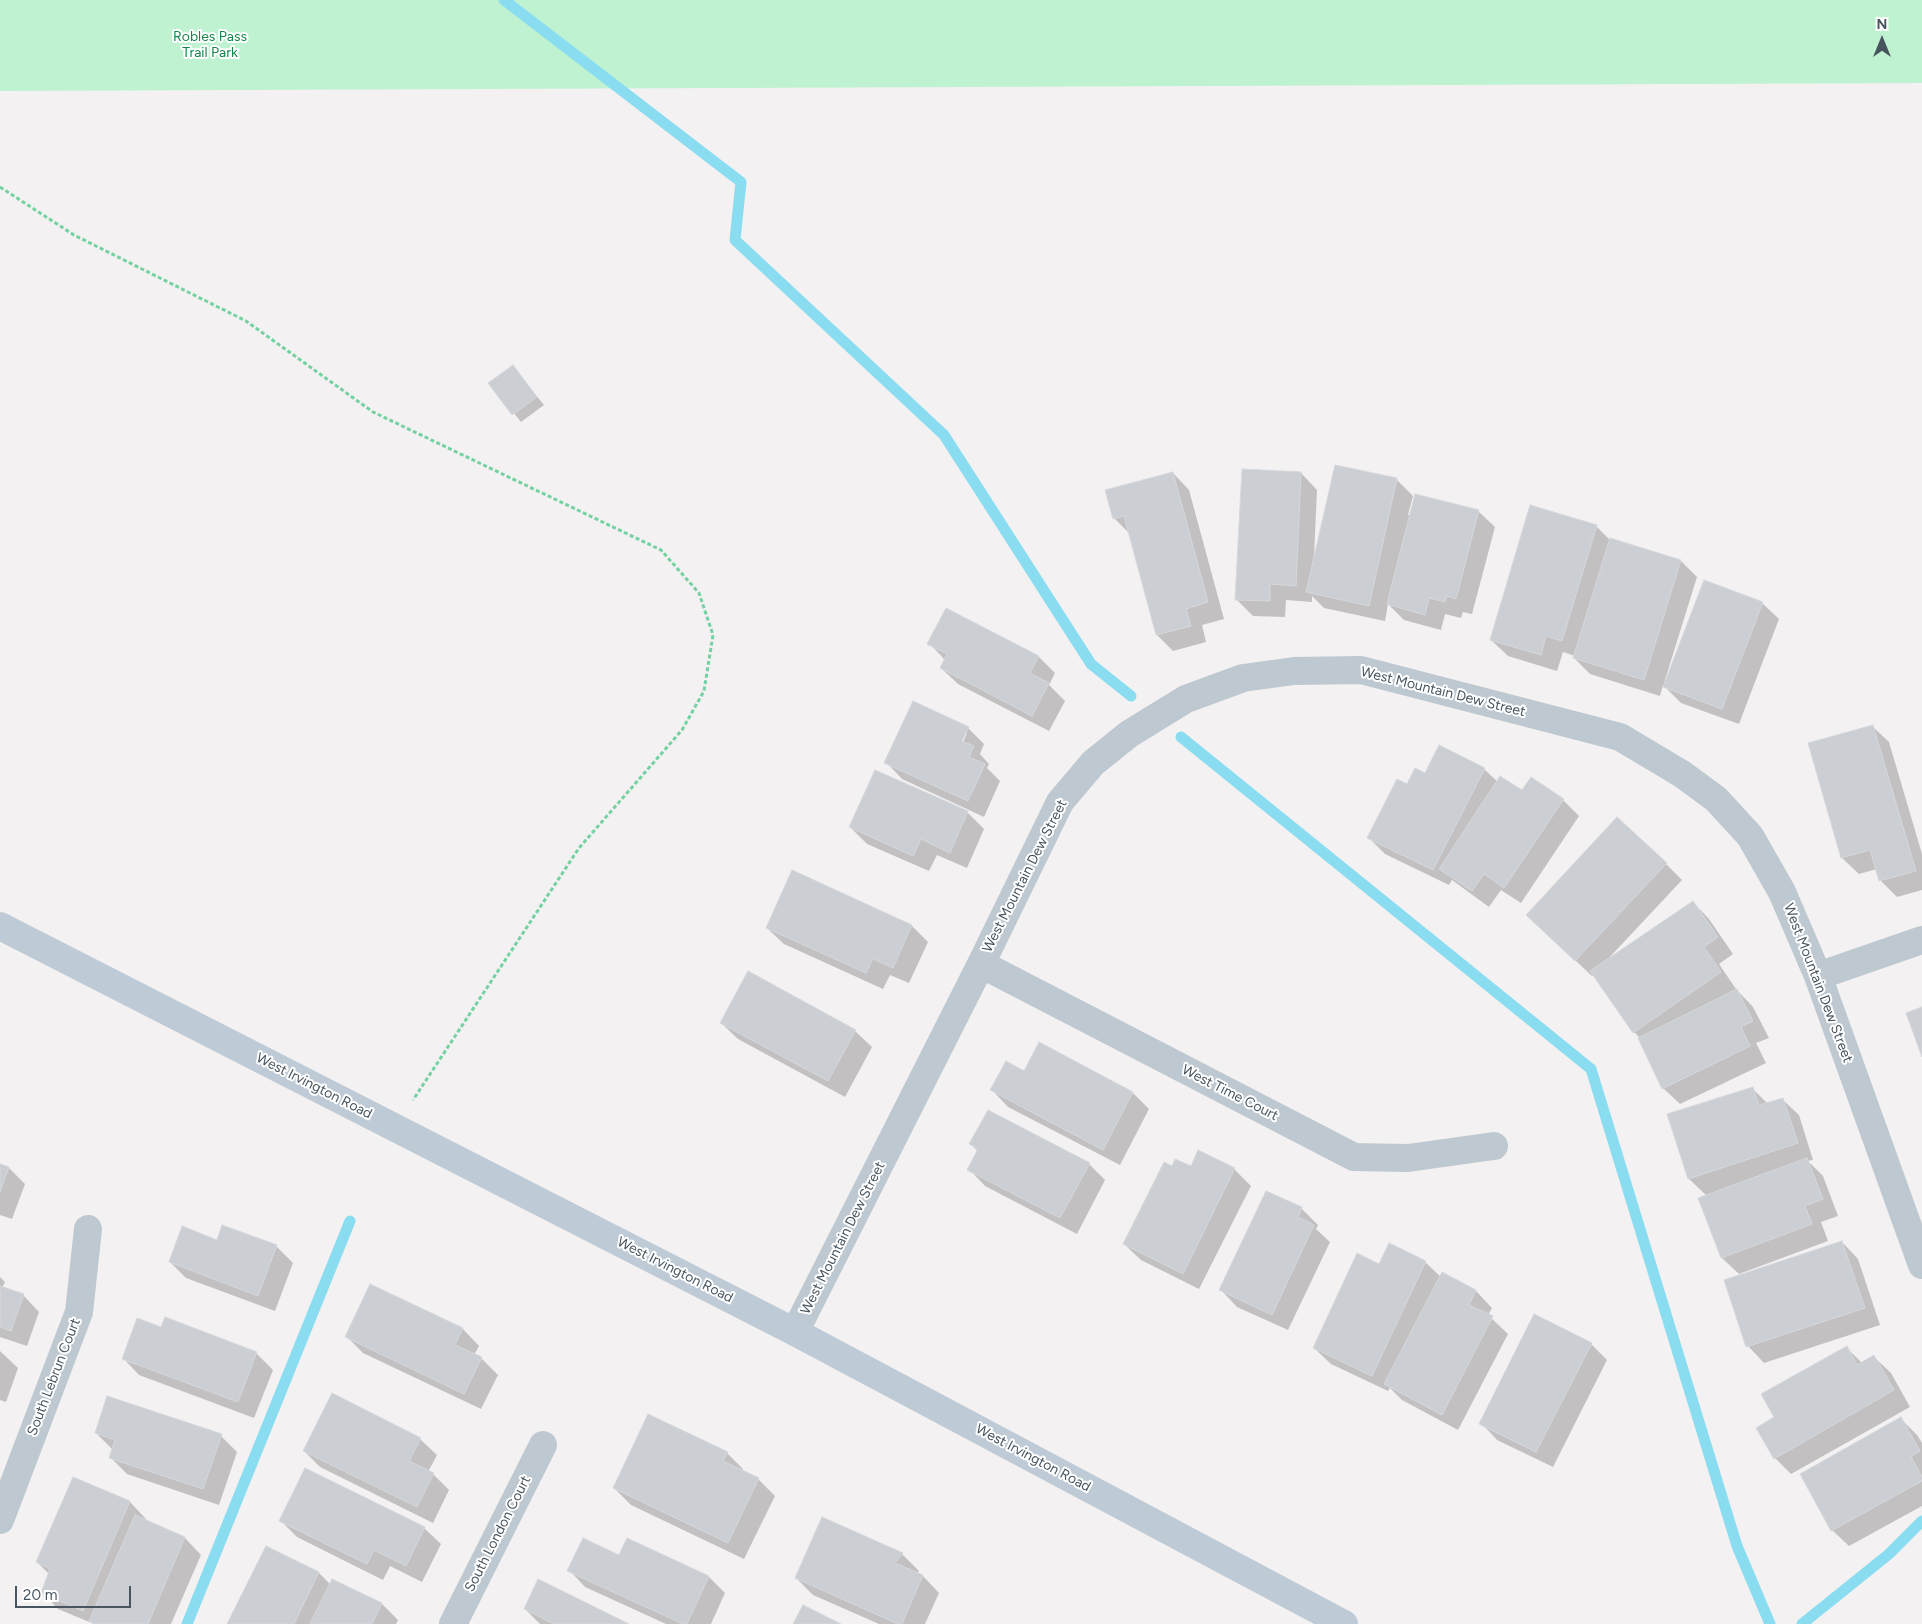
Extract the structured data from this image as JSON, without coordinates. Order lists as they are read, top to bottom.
{
  "streets": {
    "main road": ["West Irvington Road"],
    "street": [
      "West Mountain Dew Street",
      "West Time Court",
      "South Lebrun Court",
      "South London Court"
    ]
  },
  "crossings": [
    ["West Mountain Dew Street", "West Irvington Road"],
    ["West Mountain Dew Street", "West Time Court"]
  ],
  "parks": ["Robles Pass Trail Park"],
  "scale_bar": "20 m",
  "north": "top"
}
